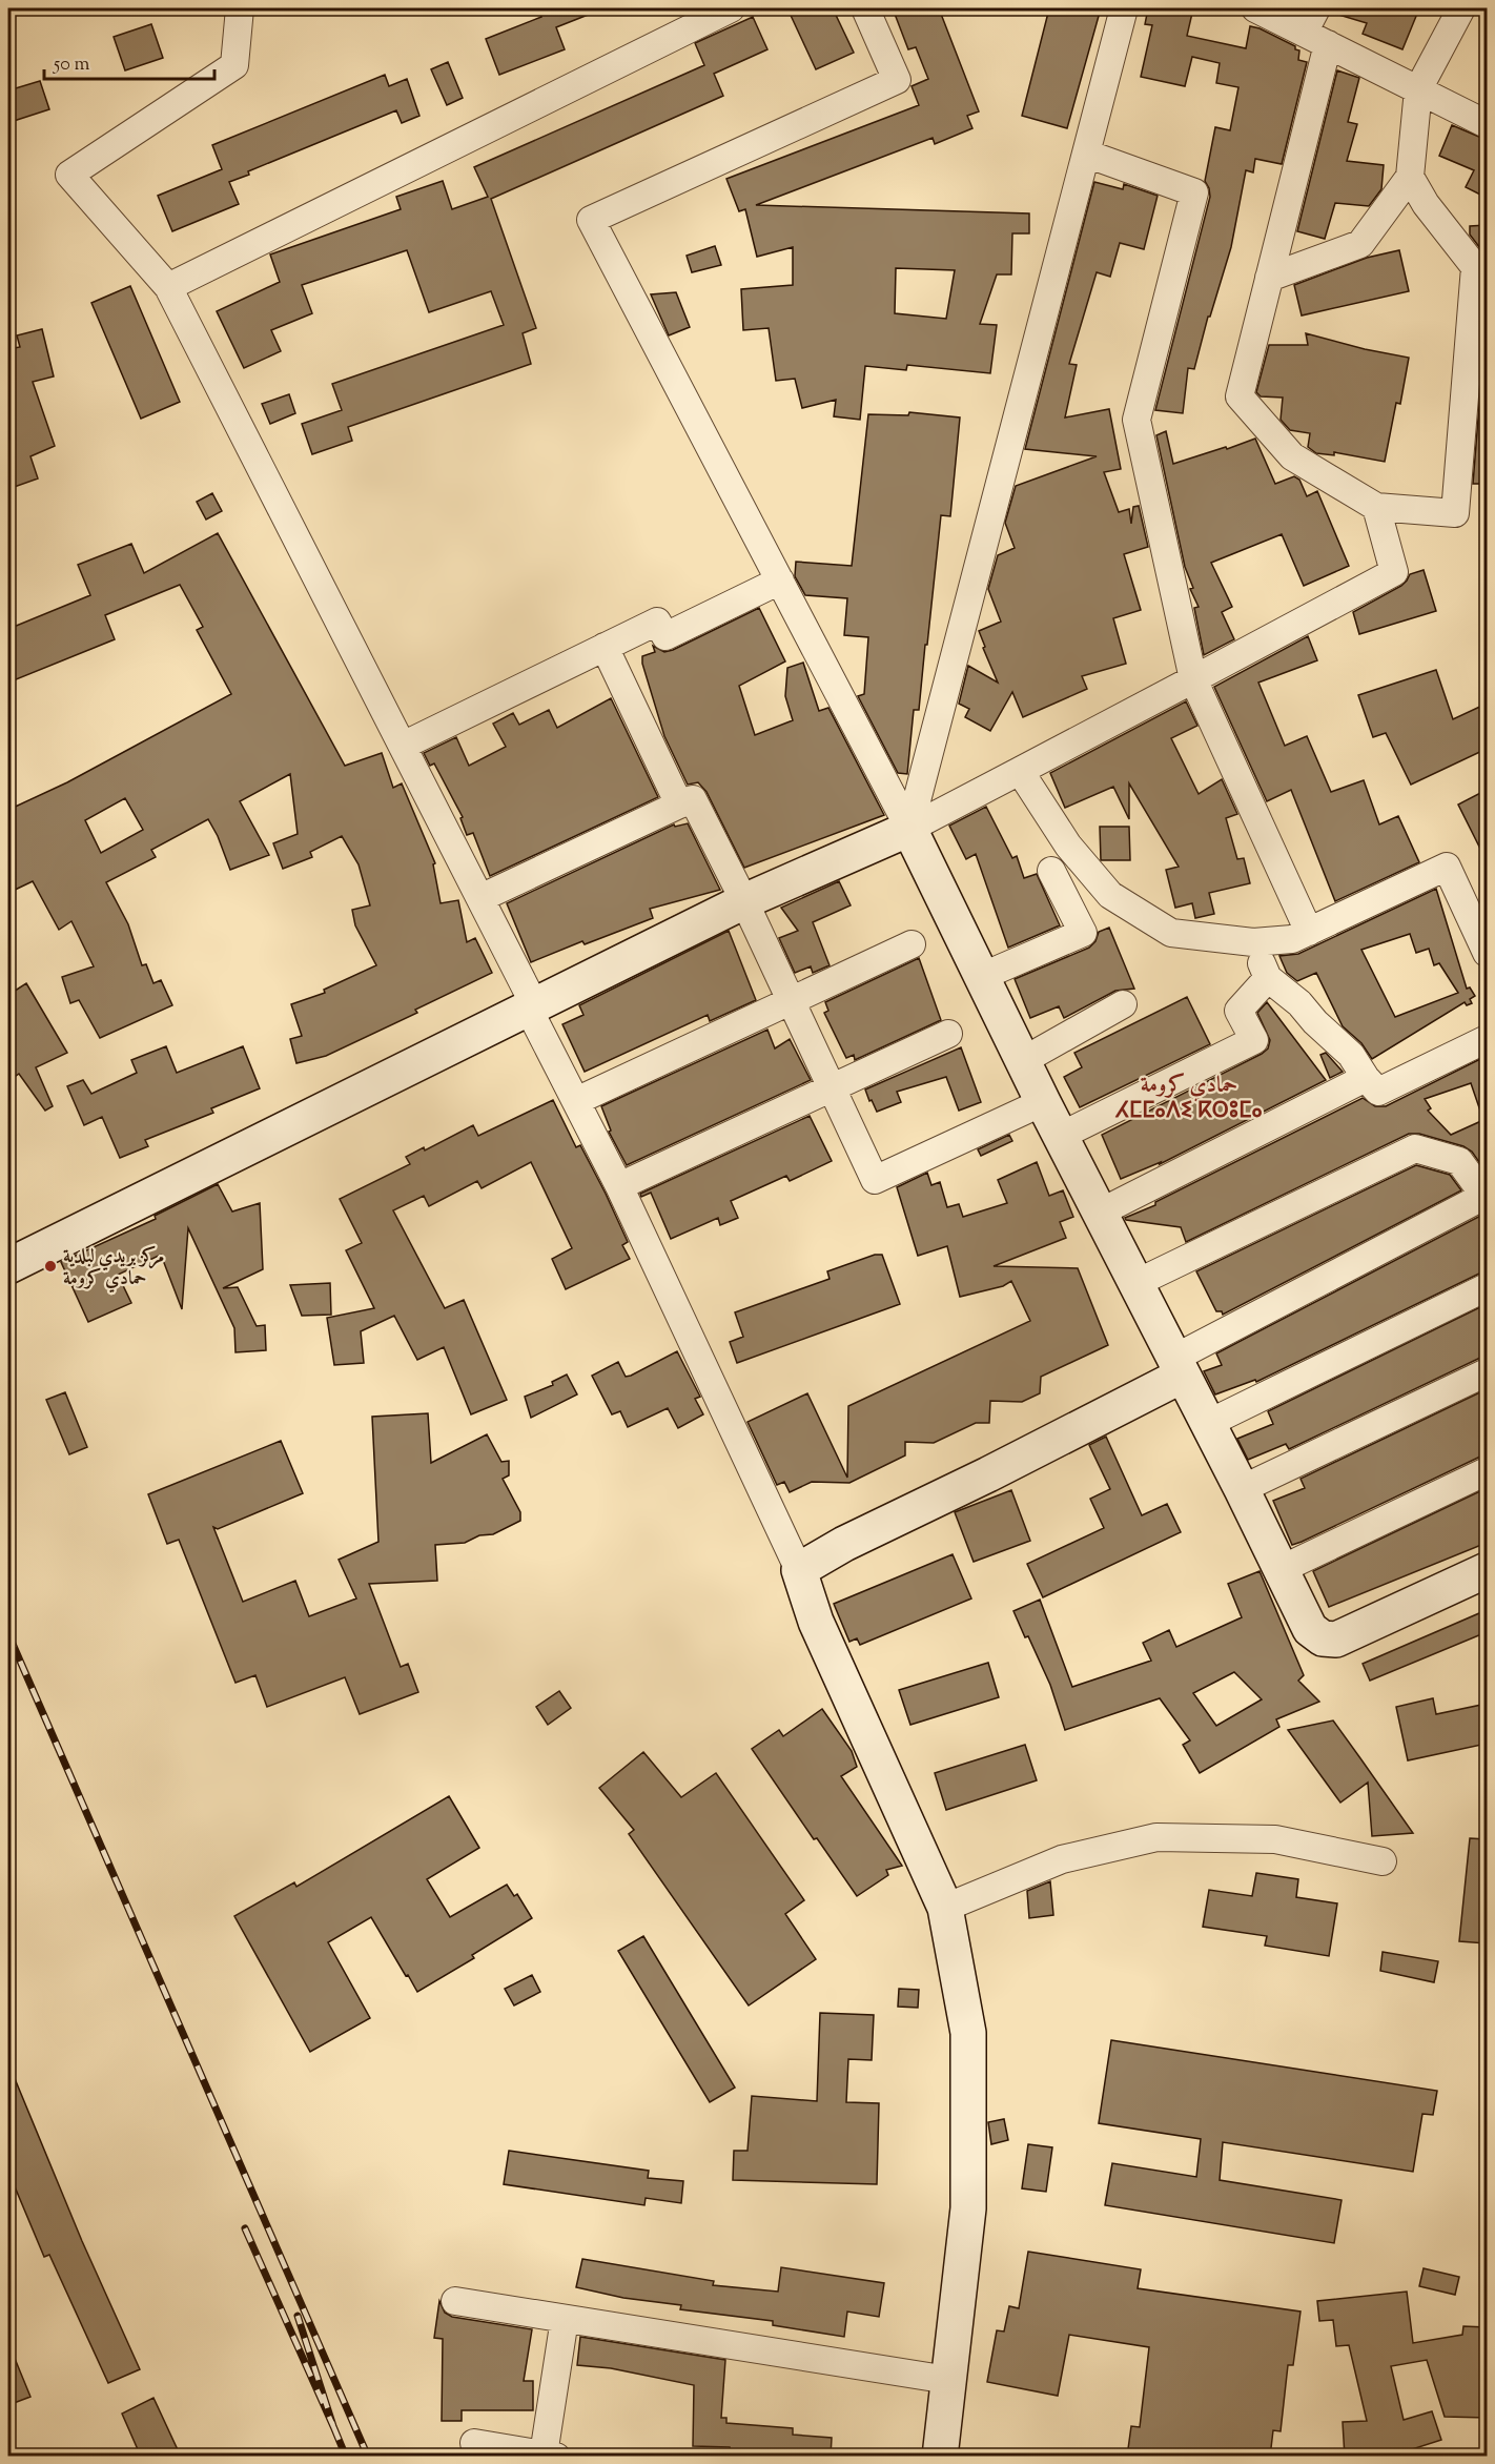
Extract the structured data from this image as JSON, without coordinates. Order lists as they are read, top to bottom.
{
  "districts": ["حمادي كرومة ⵃⵎⵎⴰⴷⵉ ⴽⵔⵓⵎⴰ"],
  "places": ["مركز بريدي لبلدية حمادي كرومة"],
  "scale_bar": "50 m"
}
